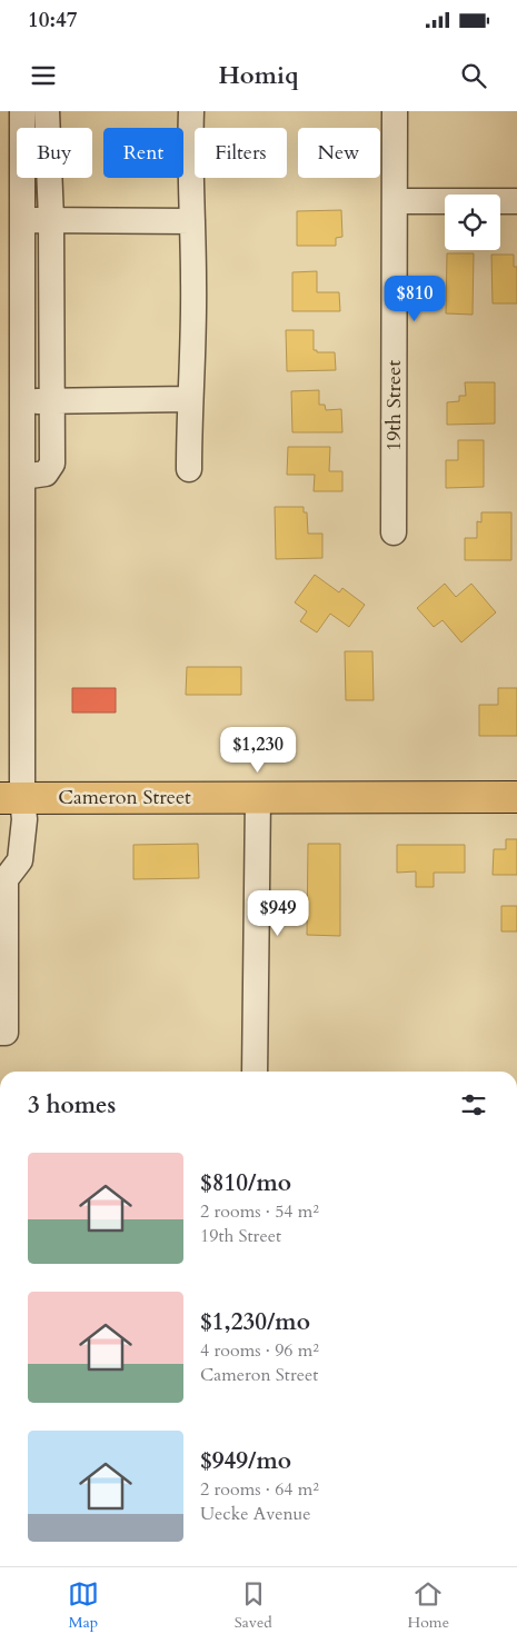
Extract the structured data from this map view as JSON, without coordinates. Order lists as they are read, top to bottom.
{
  "streets": {
    "main road": ["Cameron Street"],
    "street": ["19th Street"]
  },
  "page": {
    "status": "10:47",
    "header": "Homiq",
    "chip": [
      "Buy",
      "Rent",
      "Filters",
      "New"
    ],
    "price": ["$810", "$1,230", "$949"],
    "heading": "3 homes",
    "list": [
      {
        "name": "$810/mo",
        "note": "2 rooms · 54 m² · 19th Street"
      },
      {
        "name": "$1,230/mo",
        "note": "4 rooms · 96 m² · Cameron Street"
      },
      {
        "name": "$949/mo",
        "note": "2 rooms · 64 m² · Uecke Avenue"
      }
    ],
    "tabs": ["Map", "Saved", "Home"]
  }
}
